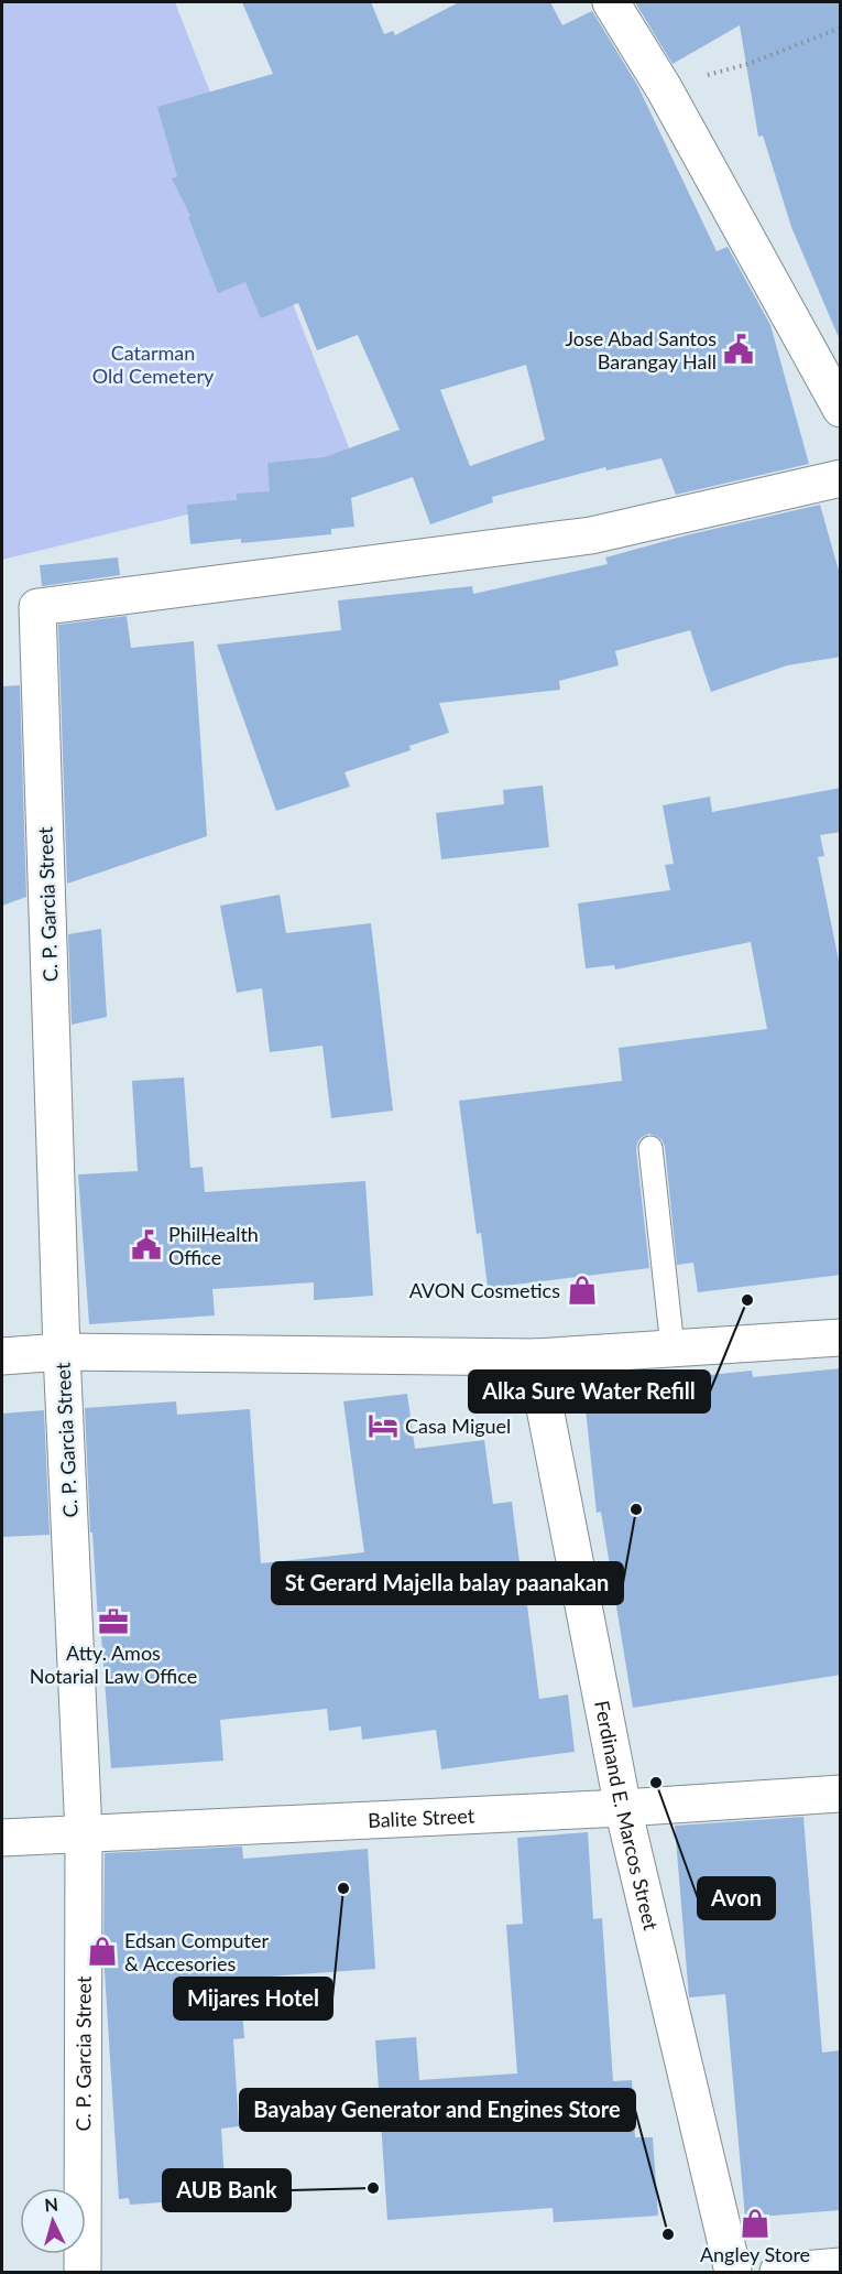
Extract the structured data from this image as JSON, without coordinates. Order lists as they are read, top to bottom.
{
  "streets": {
    "street": ["C. P. Garcia Street", "Ferdinand E. Marcos Street", "Balite Street"]
  },
  "crossings": [
    ["C. P. Garcia Street", "Balite Street"],
    ["Ferdinand E. Marcos Street", "Balite Street"]
  ],
  "parks": ["Catarman Old Cemetery"],
  "places": {
    "public building": ["Jose Abad Santos Barangay Hall", "PhilHealth Office"],
    "shop": ["AVON Cosmetics", "Edsan Computer & Accesories", "Angley Store"],
    "other": [
      "Alka Sure Water Refill",
      "St Gerard Majella balay paanakan",
      "Avon",
      "Mijares Hotel",
      "AUB Bank",
      "Bayabay Generator and Engines Store"
    ],
    "hotel": ["Casa Miguel"],
    "office": ["Atty. Amos Notarial Law Office"]
  },
  "north": "top"
}
